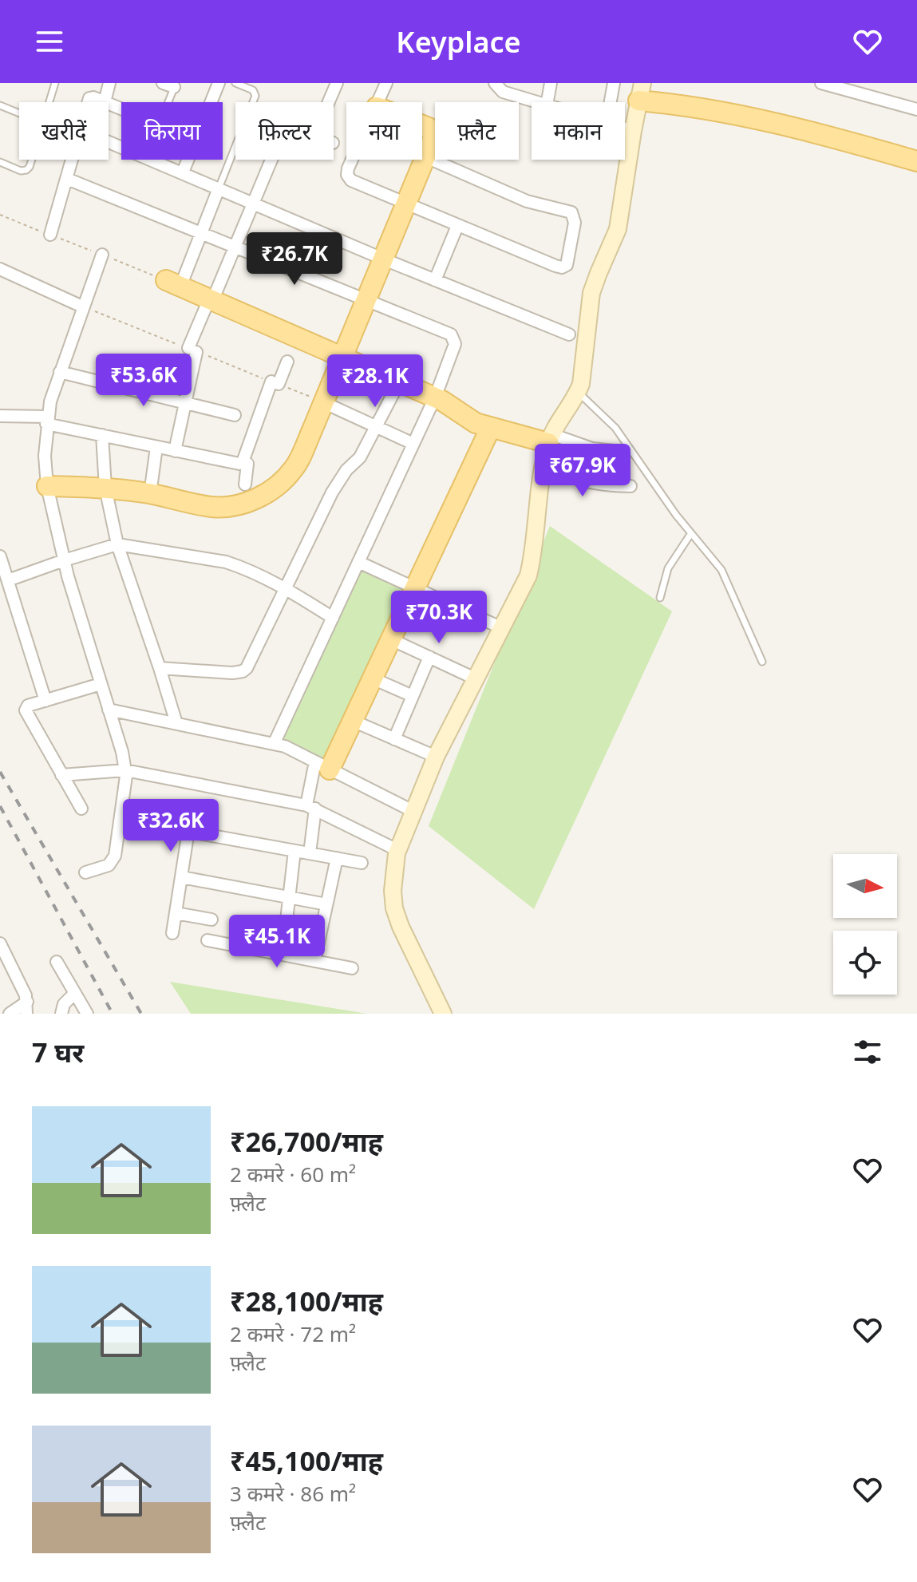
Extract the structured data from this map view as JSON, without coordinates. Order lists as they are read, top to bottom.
{
  "north": "right",
  "page": {
    "header": "Keyplace",
    "chip": [
      "खरीदें",
      "किराया",
      "फ़िल्टर",
      "नया",
      "फ़्लैट",
      "मकान"
    ],
    "price": [
      "₹26.7K",
      "₹53.6K",
      "₹28.1K",
      "₹67.9K",
      "₹70.3K",
      "₹32.6K",
      "₹45.1K"
    ],
    "heading": "7 घर",
    "list": [
      {
        "name": "₹26,700/माह",
        "note": "2 कमरे · 60 m² · फ़्लैट"
      },
      {
        "name": "₹28,100/माह",
        "note": "2 कमरे · 72 m² · फ़्लैट"
      },
      {
        "name": "₹45,100/माह",
        "note": "3 कमरे · 86 m² · फ़्लैट"
      }
    ]
  }
}
